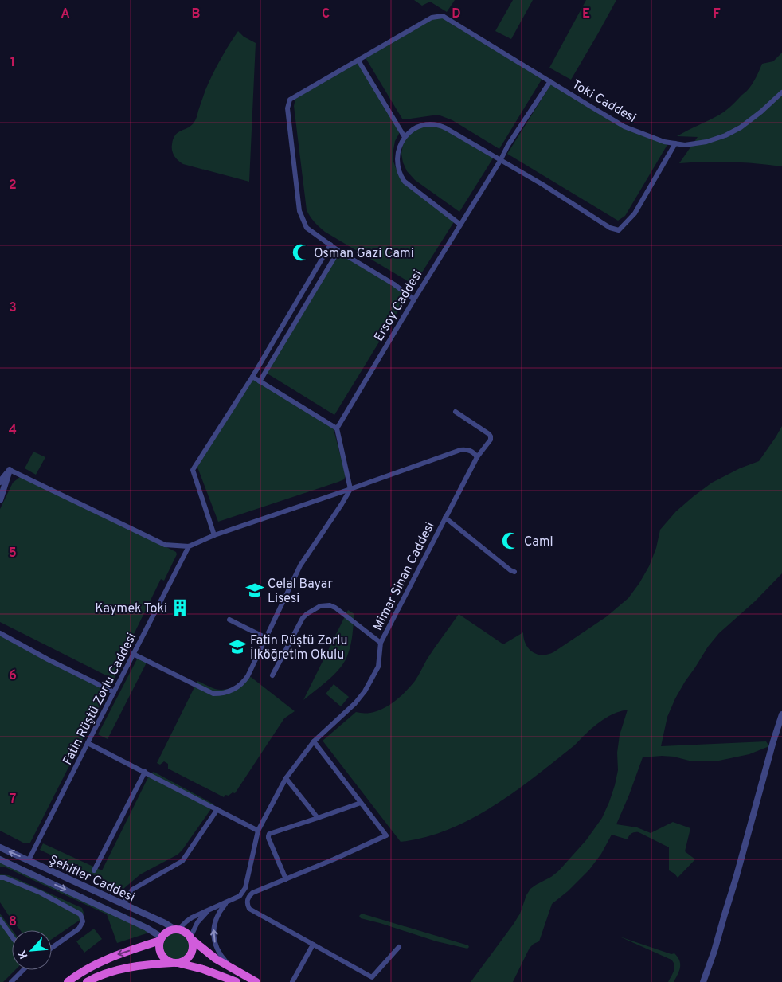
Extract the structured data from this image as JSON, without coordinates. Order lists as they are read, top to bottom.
{
  "streets": {
    "street": [
      "Toki Caddesi",
      "Ersoy Caddesi",
      "Mimar Sinan Caddesi",
      "Fatin Rüştü Zorlu Caddesi",
      "Şehitler Caddesi"
    ]
  },
  "crossings": [
    ["Toki Caddesi", "Ersoy Caddesi"],
    ["Fatin Rüştü Zorlu Caddesi", "Şehitler Caddesi"]
  ],
  "places": {
    "mosque": ["Osman Gazi Cami", "Cami"],
    "school or university": ["Celal Bayar Lisesi", "Fatin Rüştü Zorlu İlköğretim Okulu"],
    "building": ["Kaymek Toki"]
  },
  "north": "bottom left",
  "grid": {
    "columns": [
      "A",
      "B",
      "C",
      "D",
      "E",
      "F"
    ],
    "rows": [
      "1",
      "2",
      "3",
      "4",
      "5",
      "6",
      "7",
      "8"
    ]
  }
}
